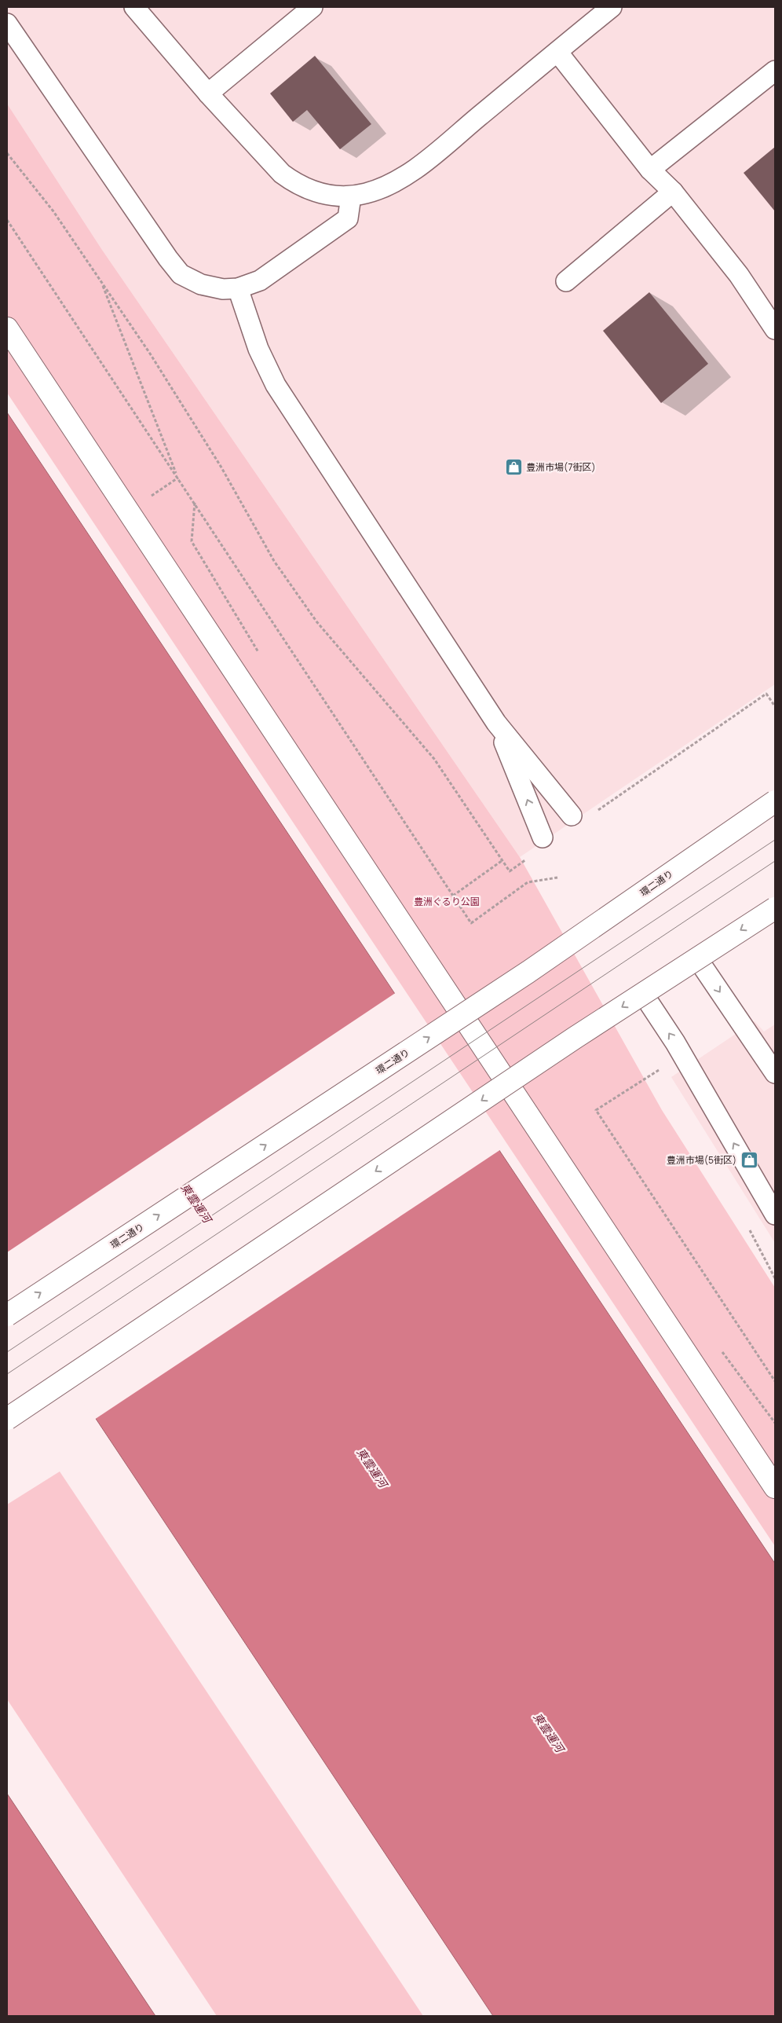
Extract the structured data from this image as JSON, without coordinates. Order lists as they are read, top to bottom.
{
  "streets": {
    "main road": ["環二通り"]
  },
  "water": ["東雲運河"],
  "parks": ["豊洲ぐるり公園"],
  "places": {
    "shop": ["豊洲市場(7街区)", "豊洲市場(5街区)"]
  }
}
